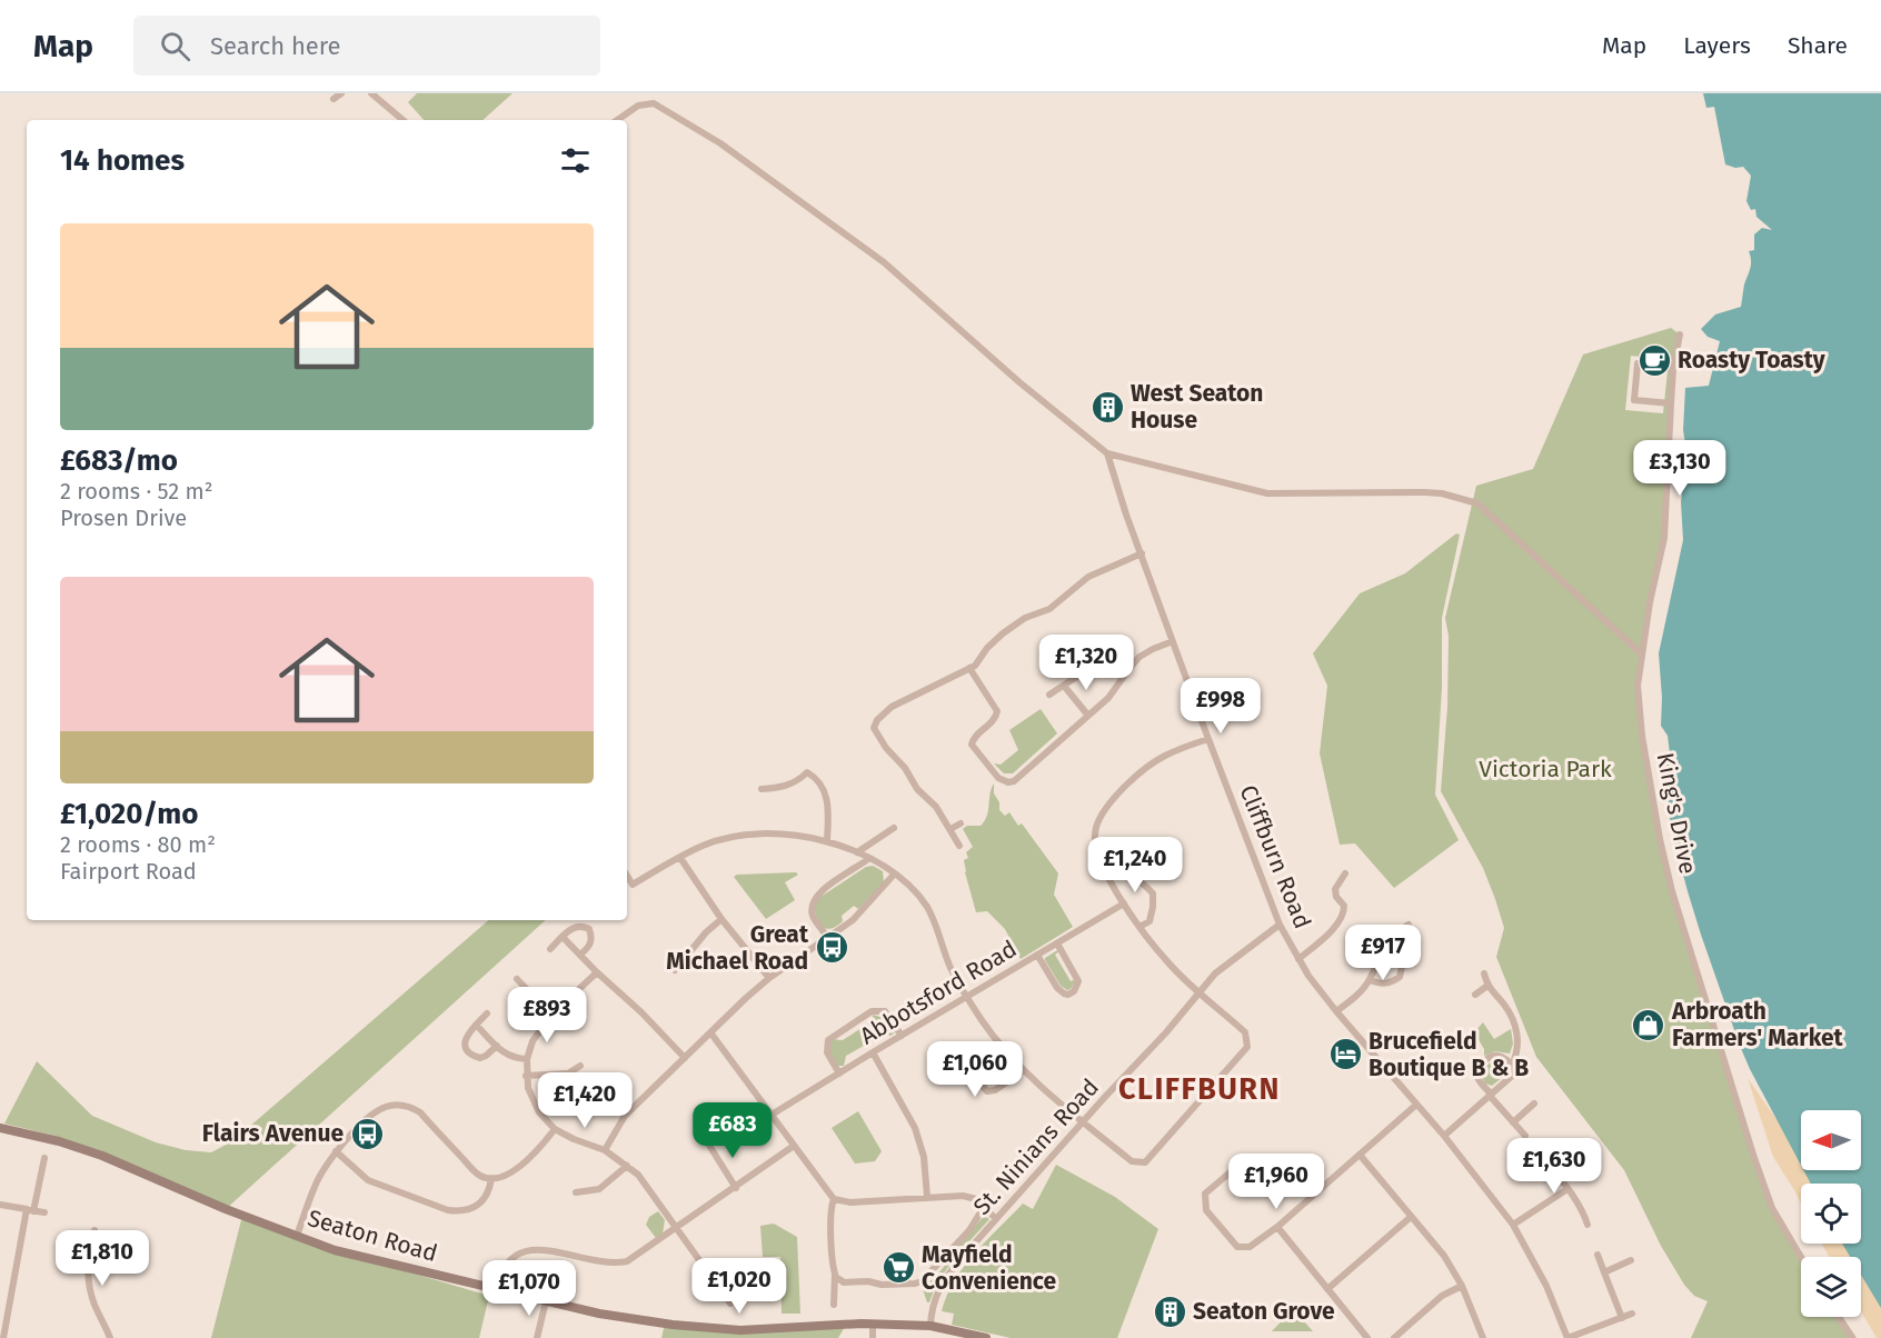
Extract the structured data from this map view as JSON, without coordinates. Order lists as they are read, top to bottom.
{
  "streets": {
    "street": [
      "King's Drive",
      "Cliffburn Road",
      "Abbotsford Road",
      "St. Ninians Road",
      "Seaton Road"
    ]
  },
  "crossings": [
    ["Cliffburn Road", "St. Ninians Road"],
    ["St. Ninians Road", "Seaton Road"]
  ],
  "districts": ["CLIFFBURN"],
  "parks": ["Victoria Park"],
  "places": {
    "cafe": ["Roasty Toasty"],
    "building": ["West Seaton House", "Seaton Grove"],
    "bus stop": ["Great Michael Road", "Flairs Avenue"],
    "shop": ["Arbroath Farmers' Market"],
    "hotel": ["Brucefield Boutique B & B"],
    "supermarket": ["Mayfield Convenience"]
  },
  "north": "left",
  "page": {
    "header": "Map",
    "search": "Search here",
    "nav": ["Map", "Layers", "Share"],
    "heading": "14 homes",
    "list": [
      {
        "name": "£683/mo",
        "note": "2 rooms · 52 m² · Prosen Drive"
      },
      {
        "name": "£1,020/mo",
        "note": "2 rooms · 80 m² · Fairport Road"
      }
    ],
    "price": [
      "£3,130",
      "£1,320",
      "£998",
      "£1,240",
      "£917",
      "£893",
      "£1,060",
      "£1,420",
      "£683",
      "£1,630",
      "£1,960",
      "£1,810",
      "£1,020",
      "£1,070"
    ]
  }
}
